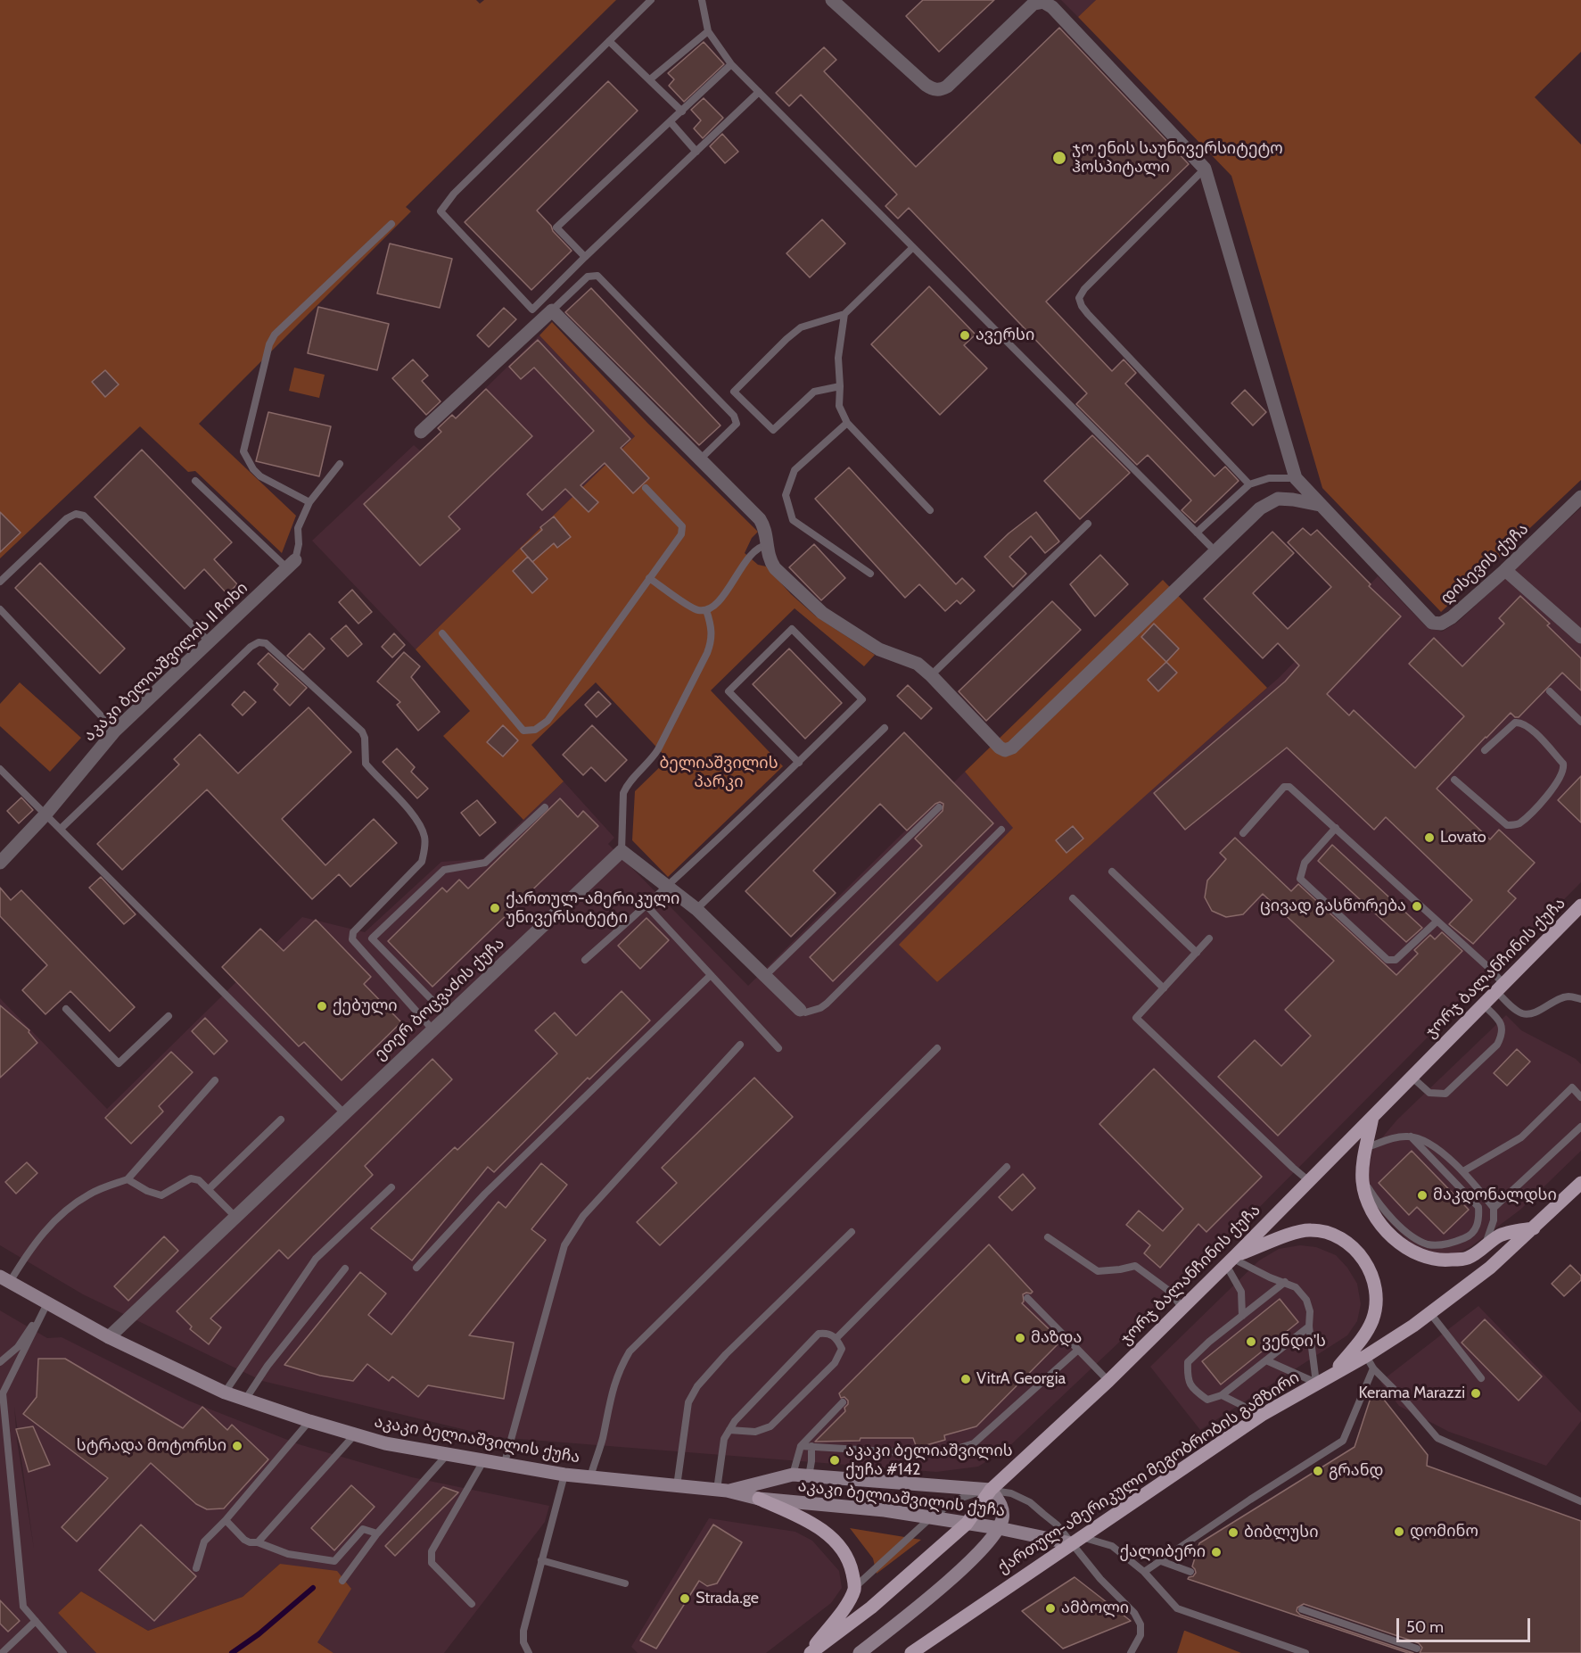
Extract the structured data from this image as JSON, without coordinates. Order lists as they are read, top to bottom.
{
  "streets": {
    "main road": ["ჯორჯ ბალანჩინის ქუჩა", "აკაკი ბელიაშვილის ქუჩა", "ქართულ-ამერიკული მეგობრობის გამზირი"],
    "street": ["დისევის ქუჩა", "აკაკი ბელიაშვილის II ჩიხი", "ეთერ ბოცვაძის ქუჩა"]
  },
  "crossings": [
    ["ჯორჯ ბალანჩინის ქუჩა", "აკაკი ბელიაშვილის ქუჩა"],
    ["ეთერ ბოცვაძის ქუჩა", "აკაკი ბელიაშვილის ქუჩა"],
    ["აკაკი ბელიაშვილის ქუჩა", "ქართულ-ამერიკული მეგობრობის გამზირი"]
  ],
  "parks": ["ბელიაშვილის პარკი"],
  "places": [
    "ჯო ენის საუნივერსიტეტო ჰოსპიტალი",
    "ავერსი",
    "Lovato",
    "ცივად გასწორება",
    "ქართულ-ამერიკული უნივერსიტეტი",
    "ქებული",
    "მაკდონალდსი",
    "მაზდა",
    "ვენდი'ს",
    "VitrA Georgia",
    "Kerama Marazzi",
    "სტრადა მოტორსი",
    "აკაკი ბელიაშვილის ქუჩა #142",
    "გრანდ",
    "დომინო",
    "ბიბლუსი",
    "ქალიბერი",
    "Strada.ge",
    "ამბოლი"
  ],
  "scale_bar": "50 m"
}
